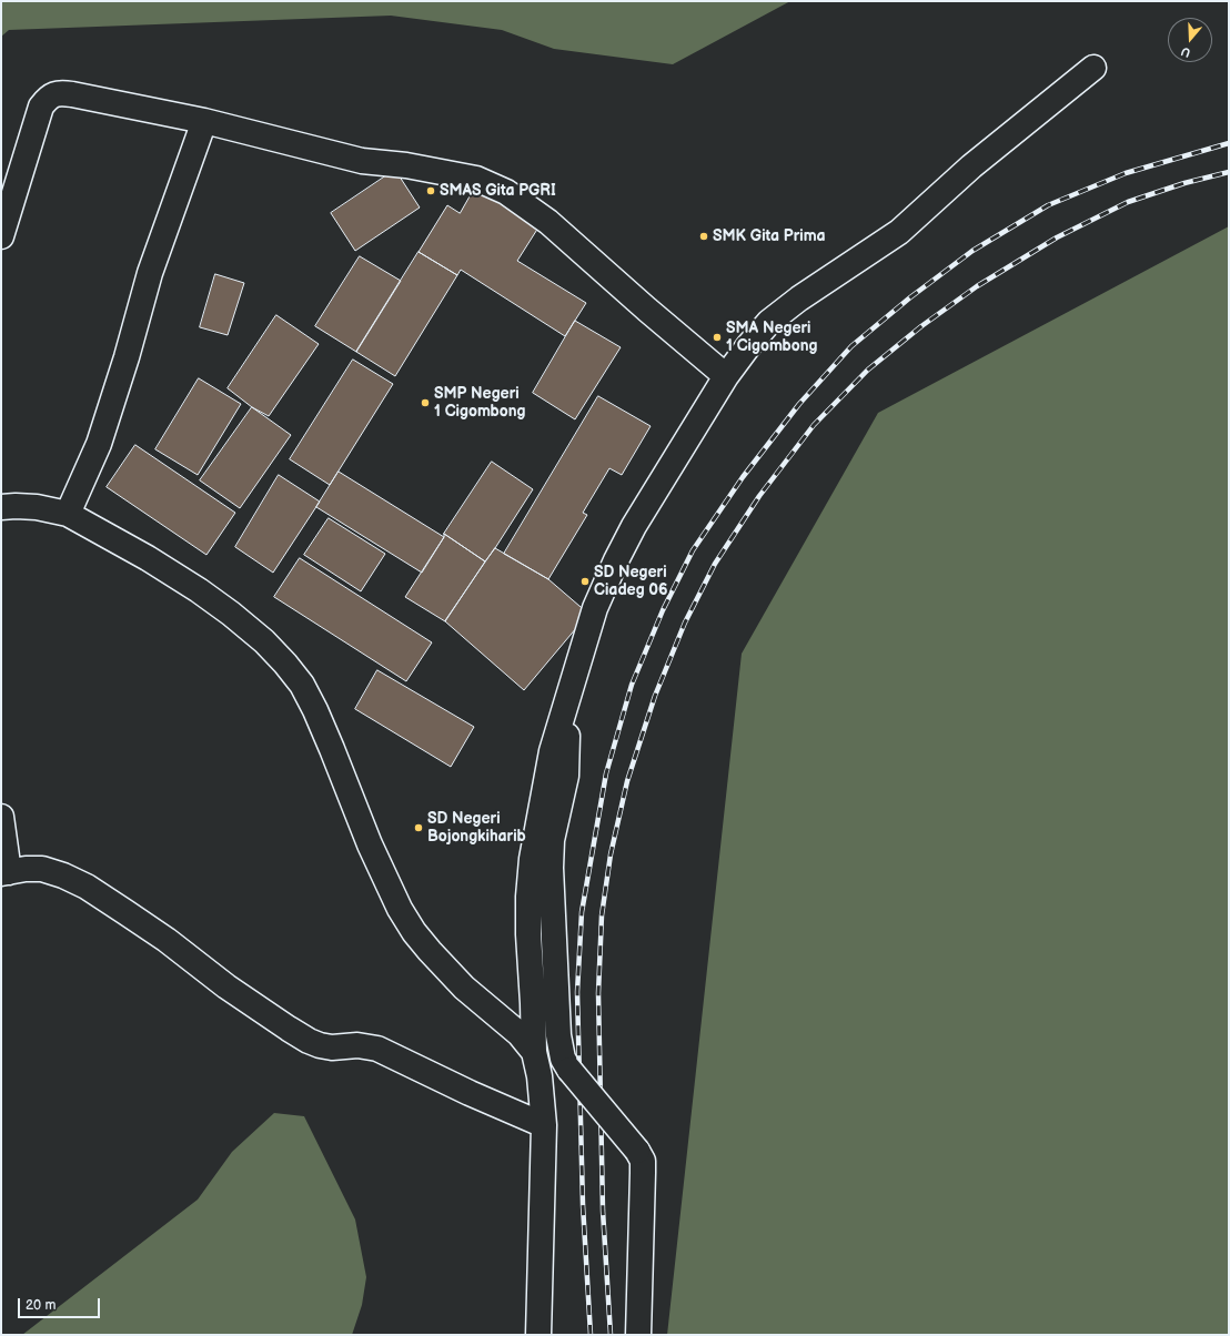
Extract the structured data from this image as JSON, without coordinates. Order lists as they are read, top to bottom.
{
  "places": [
    "SMAS Gita PGRI",
    "SMK Gita Prima",
    "SMA Negeri 1 Cigombong",
    "SMP Negeri 1 Cigombong",
    "SD Negeri Ciadeg 06",
    "SD Negeri Bojongkiharib"
  ],
  "scale_bar": "20 m",
  "north": "bottom"
}
